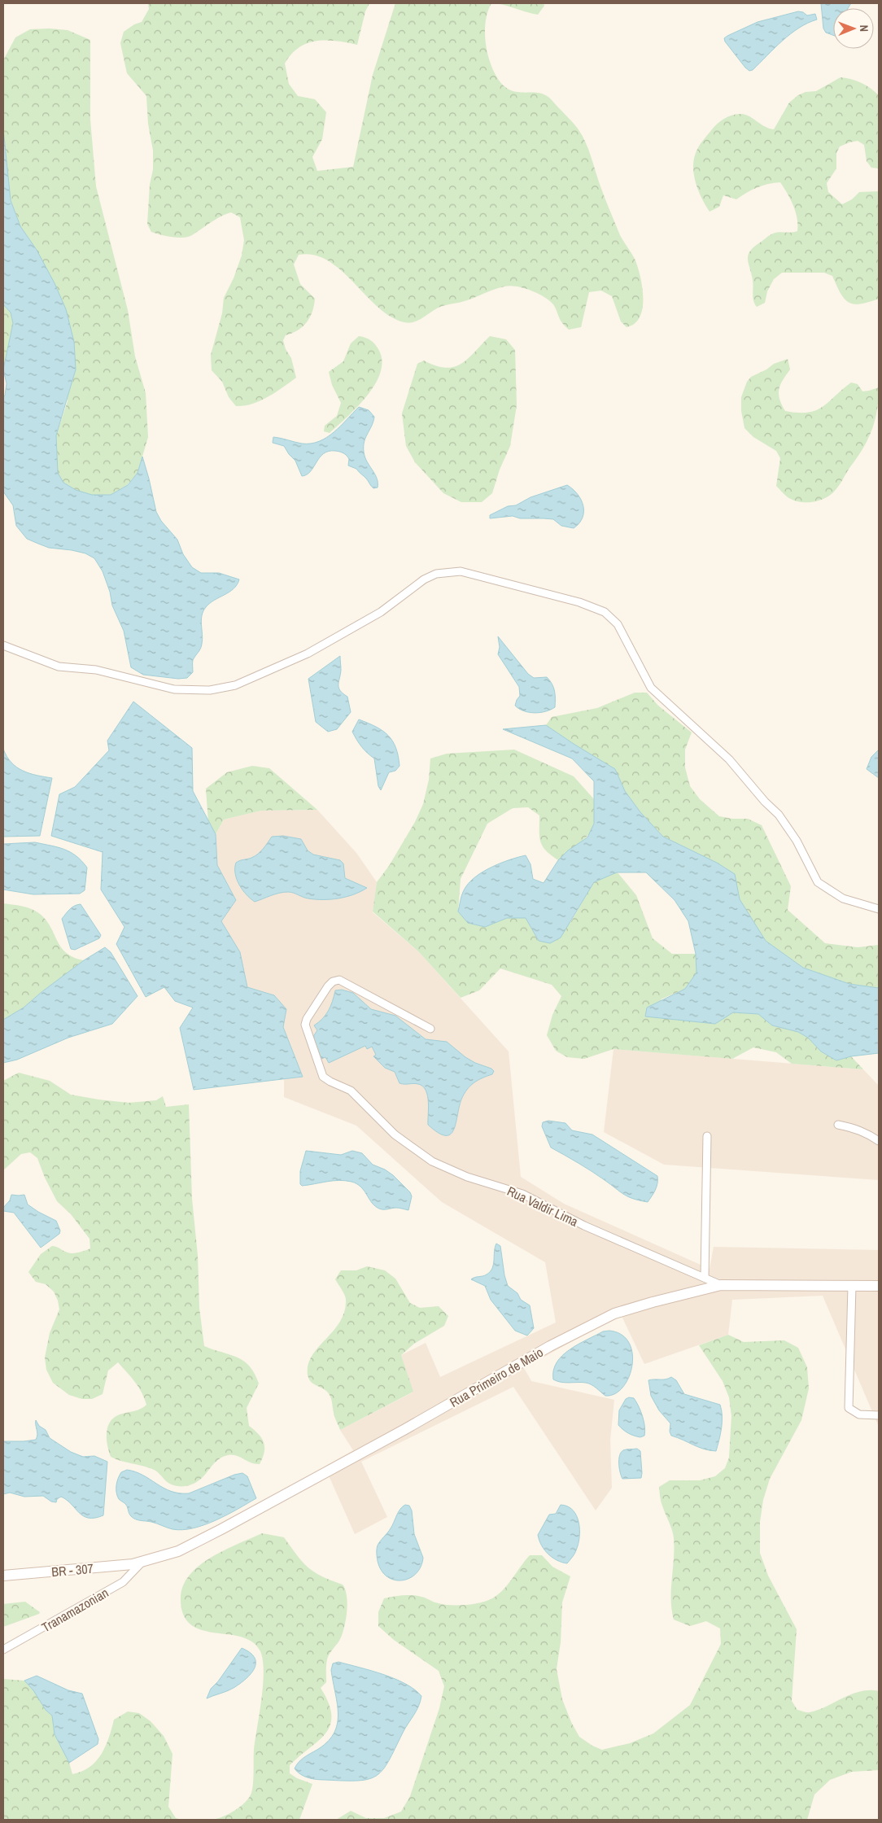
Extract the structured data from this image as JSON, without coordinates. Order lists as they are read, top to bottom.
{
  "streets": {
    "main road": ["Rua Primeiro de Maio", "BR - 307"],
    "street": ["Rua Valdir Lima", "Tranamazonian"]
  },
  "crossings": [
    ["Rua Valdir Lima", "Rua Primeiro de Maio"],
    ["Rua Primeiro de Maio", "BR - 307"],
    ["Rua Primeiro de Maio", "Tranamazonian"],
    ["BR - 307", "Tranamazonian"]
  ],
  "north": "right"
}
